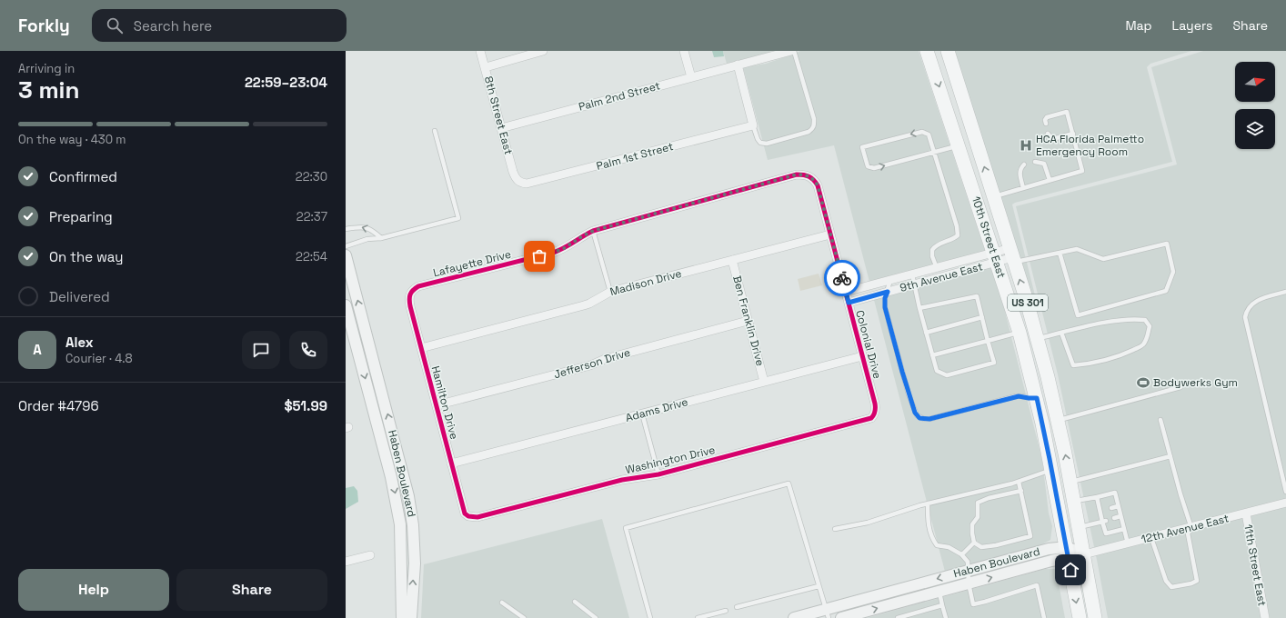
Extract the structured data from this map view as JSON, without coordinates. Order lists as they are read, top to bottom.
{
  "streets": {
    "main road": ["10th Street East", "US 301"],
    "street": [
      "Palm 2nd Street",
      "8th Street East",
      "Palm 1st Street",
      "Lafayette Drive",
      "9th Avenue East",
      "Madison Drive",
      "Ben Franklin Drive",
      "Colonial Drive",
      "Jefferson Drive",
      "Hamilton Drive",
      "Adams Drive",
      "Washington Drive",
      "Haben Boulevard",
      "12th Avenue East",
      "11th Street East"
    ]
  },
  "crossings": [
    ["Palm 2nd Street", "8th Street East"],
    ["8th Street East", "Palm 1st Street"],
    ["10th Street East", "9th Avenue East"],
    ["10th Street East", "Haben Boulevard"],
    ["10th Street East", "12th Avenue East"],
    ["Lafayette Drive", "Colonial Drive"],
    ["Lafayette Drive", "Hamilton Drive"],
    ["9th Avenue East", "Colonial Drive"],
    ["Madison Drive", "Ben Franklin Drive"],
    ["Madison Drive", "Colonial Drive"],
    ["Madison Drive", "Hamilton Drive"],
    ["Ben Franklin Drive", "Jefferson Drive"],
    ["Ben Franklin Drive", "Adams Drive"],
    ["Colonial Drive", "Adams Drive"],
    ["Colonial Drive", "Washington Drive"],
    ["Jefferson Drive", "Hamilton Drive"],
    ["Hamilton Drive", "Adams Drive"],
    ["Hamilton Drive", "Washington Drive"],
    ["Haben Boulevard", "12th Avenue East"],
    ["12th Avenue East", "11th Street East"]
  ],
  "places": {
    "hospital": ["HCA Florida Palmetto Emergency Room"],
    "sports": ["Bodywerks Gym"]
  },
  "north": "right",
  "page": {
    "header": "Forkly",
    "search": "Search here",
    "nav": ["Map", "Layers", "Share"],
    "heading": ["3 min", "Arriving in", "22:59–23:04"],
    "panel": [
      "Alex",
      "Courier · 4.8",
      "Order #4796",
      "$51.99"
    ],
    "bar": "On the way · 430 m",
    "list": [
      ["Confirmed", "22:30"],
      ["Preparing", "22:37"],
      ["On the way", "22:54"],
      "Delivered"
    ],
    "round": "A",
    "buttons": ["Help", "Share"]
  }
}
